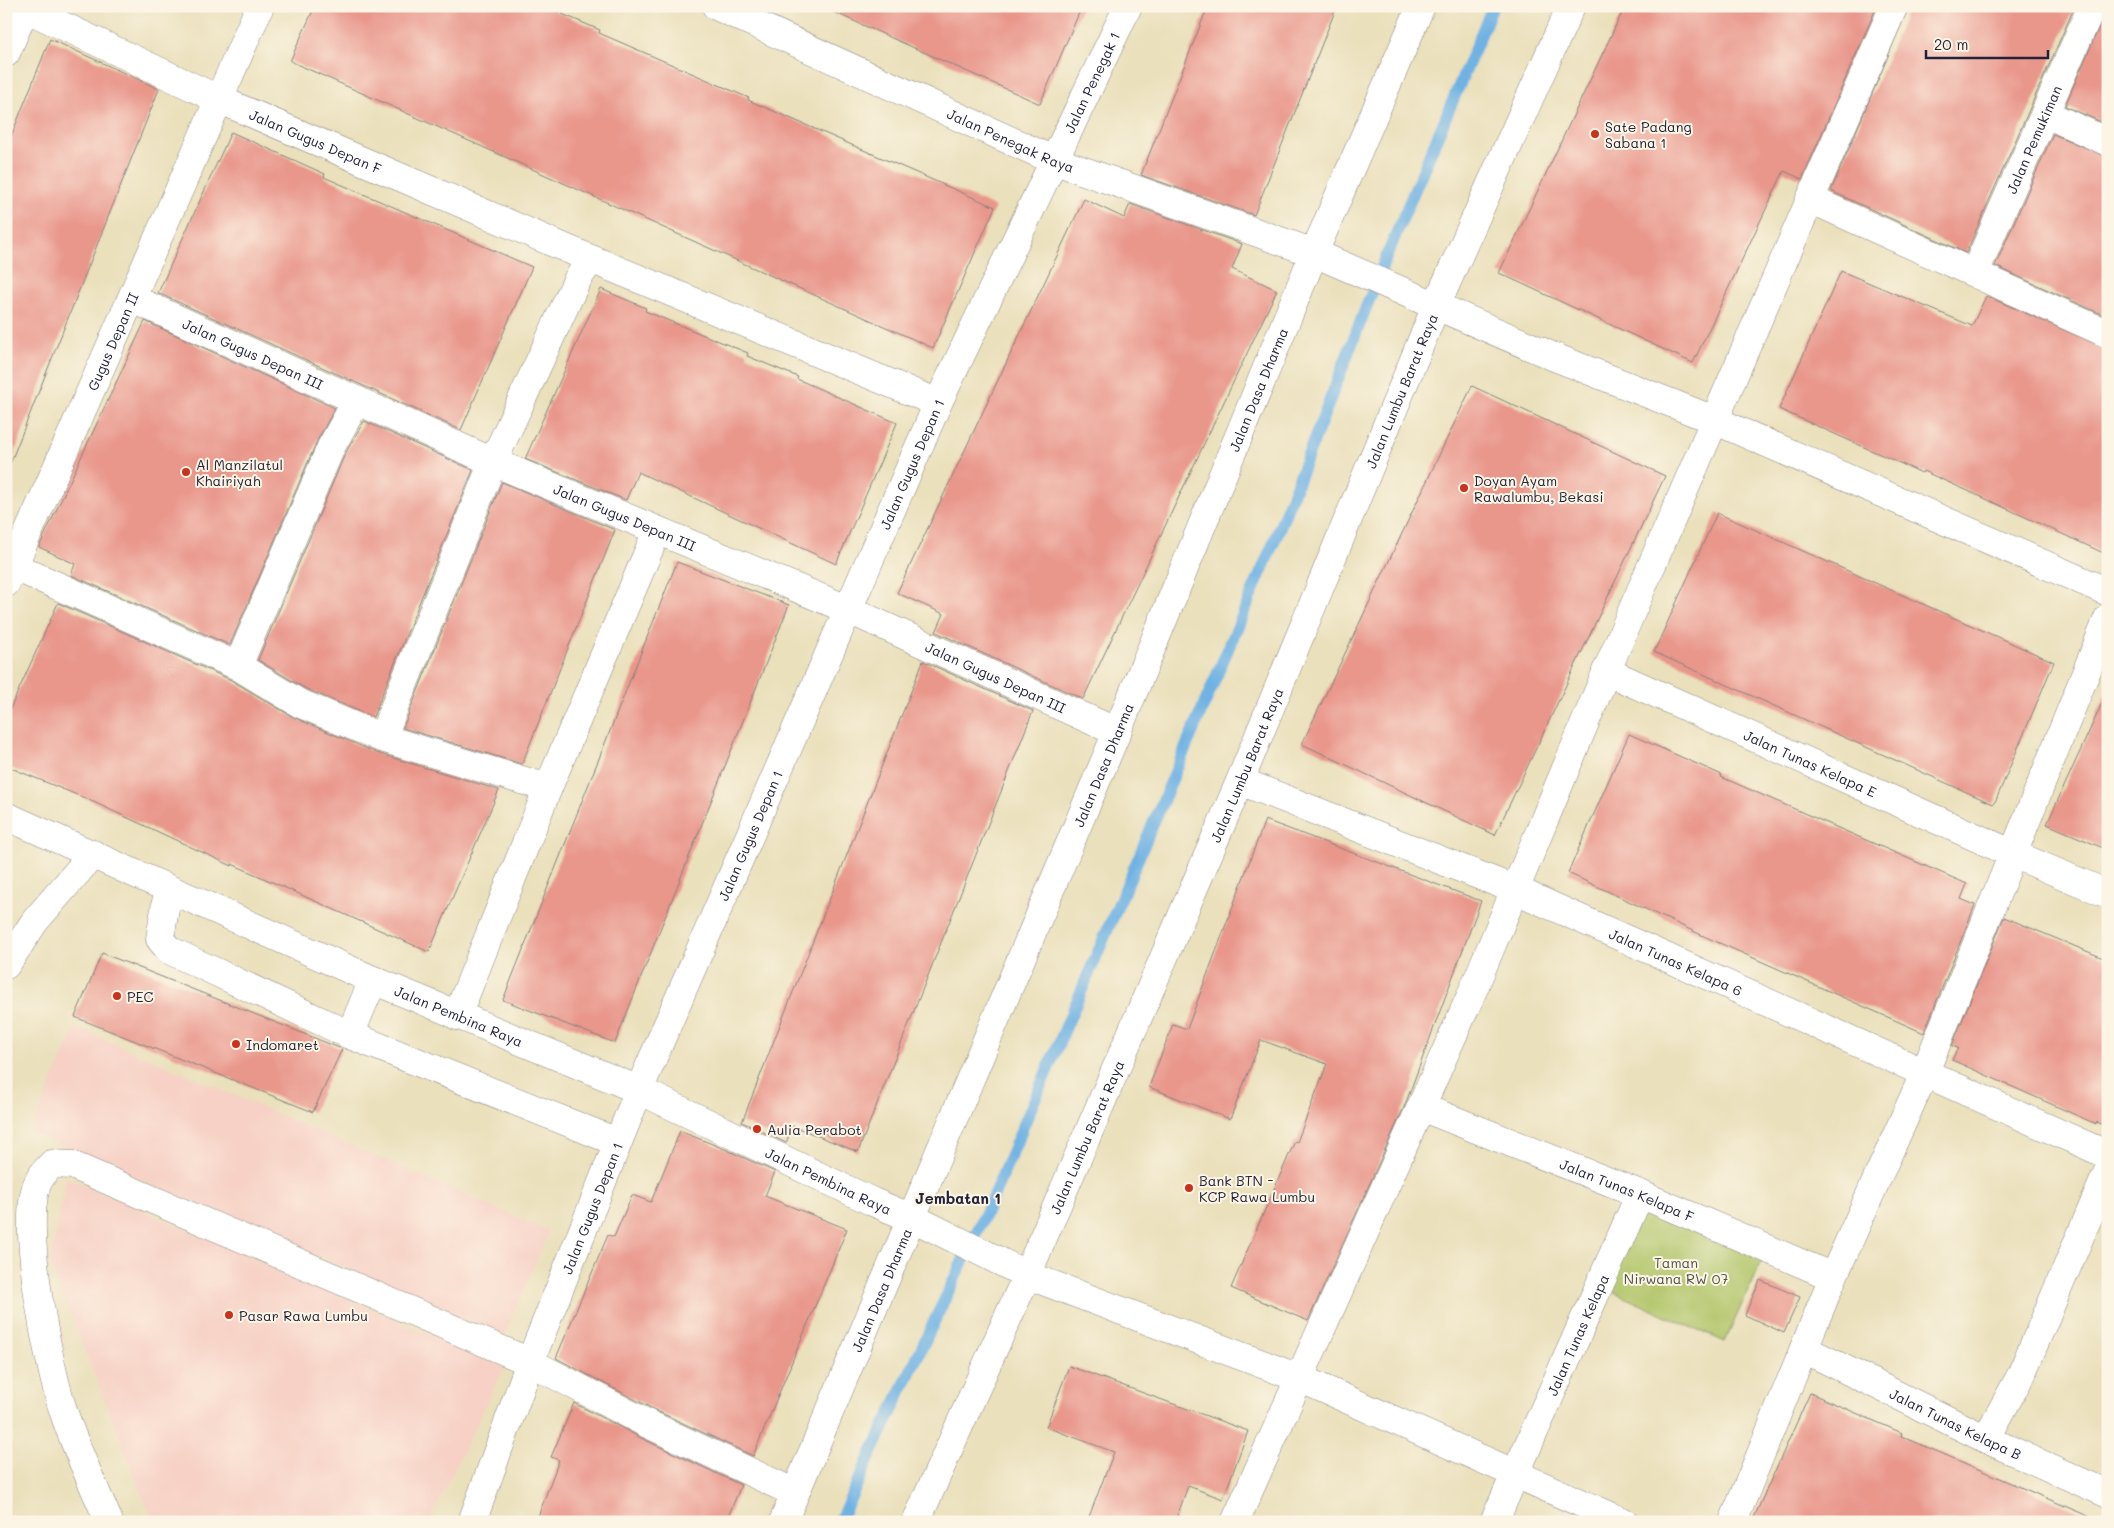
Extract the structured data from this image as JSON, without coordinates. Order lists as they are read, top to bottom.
{
  "streets": {
    "street": [
      "Jalan Penegak 1",
      "Jalan Penegak Raya",
      "Jalan Pemukiman",
      "Jalan Gugus Depan F",
      "Gugus Depan II",
      "Jalan Gugus Depan III",
      "Jalan Dasa Dharma",
      "Jalan Lumbu Barat Raya",
      "Jalan Gugus Depan 1",
      "Jalan Tunas Kelapa E",
      "Jalan Tunas Kelapa 6",
      "Jalan Pembina Raya",
      "Jalan Tunas Kelapa F",
      "Jalan Tunas Kelapa",
      "Jalan Tunas Kelapa B"
    ]
  },
  "crossings": [
    ["Jalan Penegak 1", "Jalan Penegak Raya"],
    ["Jalan Penegak 1", "Jalan Gugus Depan 1"],
    ["Jalan Penegak Raya", "Jalan Dasa Dharma"],
    ["Jalan Penegak Raya", "Jalan Lumbu Barat Raya"],
    ["Jalan Penegak Raya", "Jalan Gugus Depan 1"],
    ["Jalan Gugus Depan F", "Gugus Depan II"],
    ["Jalan Gugus Depan F", "Jalan Gugus Depan 1"],
    ["Gugus Depan II", "Jalan Gugus Depan III"],
    ["Jalan Gugus Depan III", "Jalan Dasa Dharma"],
    ["Jalan Gugus Depan III", "Jalan Gugus Depan 1"],
    ["Jalan Dasa Dharma", "Jalan Pembina Raya"],
    ["Jalan Lumbu Barat Raya", "Jalan Tunas Kelapa 6"],
    ["Jalan Lumbu Barat Raya", "Jalan Pembina Raya"],
    ["Jalan Gugus Depan 1", "Jalan Pembina Raya"],
    ["Jalan Pembina Raya", "Jalan Tunas Kelapa"],
    ["Jalan Tunas Kelapa F", "Jalan Tunas Kelapa"]
  ],
  "districts": ["Jembatan 1"],
  "parks": ["Taman Nirwana RW 07"],
  "places": [
    "Sate Padang Sabana 1",
    "Al Manzilatul Khairiyah",
    "Doyan Ayam Rawalumbu, Bekasi",
    "PEC",
    "Indomaret",
    "Aulia Perabot",
    "Bank BTN - KCP Rawa Lumbu",
    "Pasar Rawa Lumbu"
  ],
  "scale_bar": "20 m"
}
